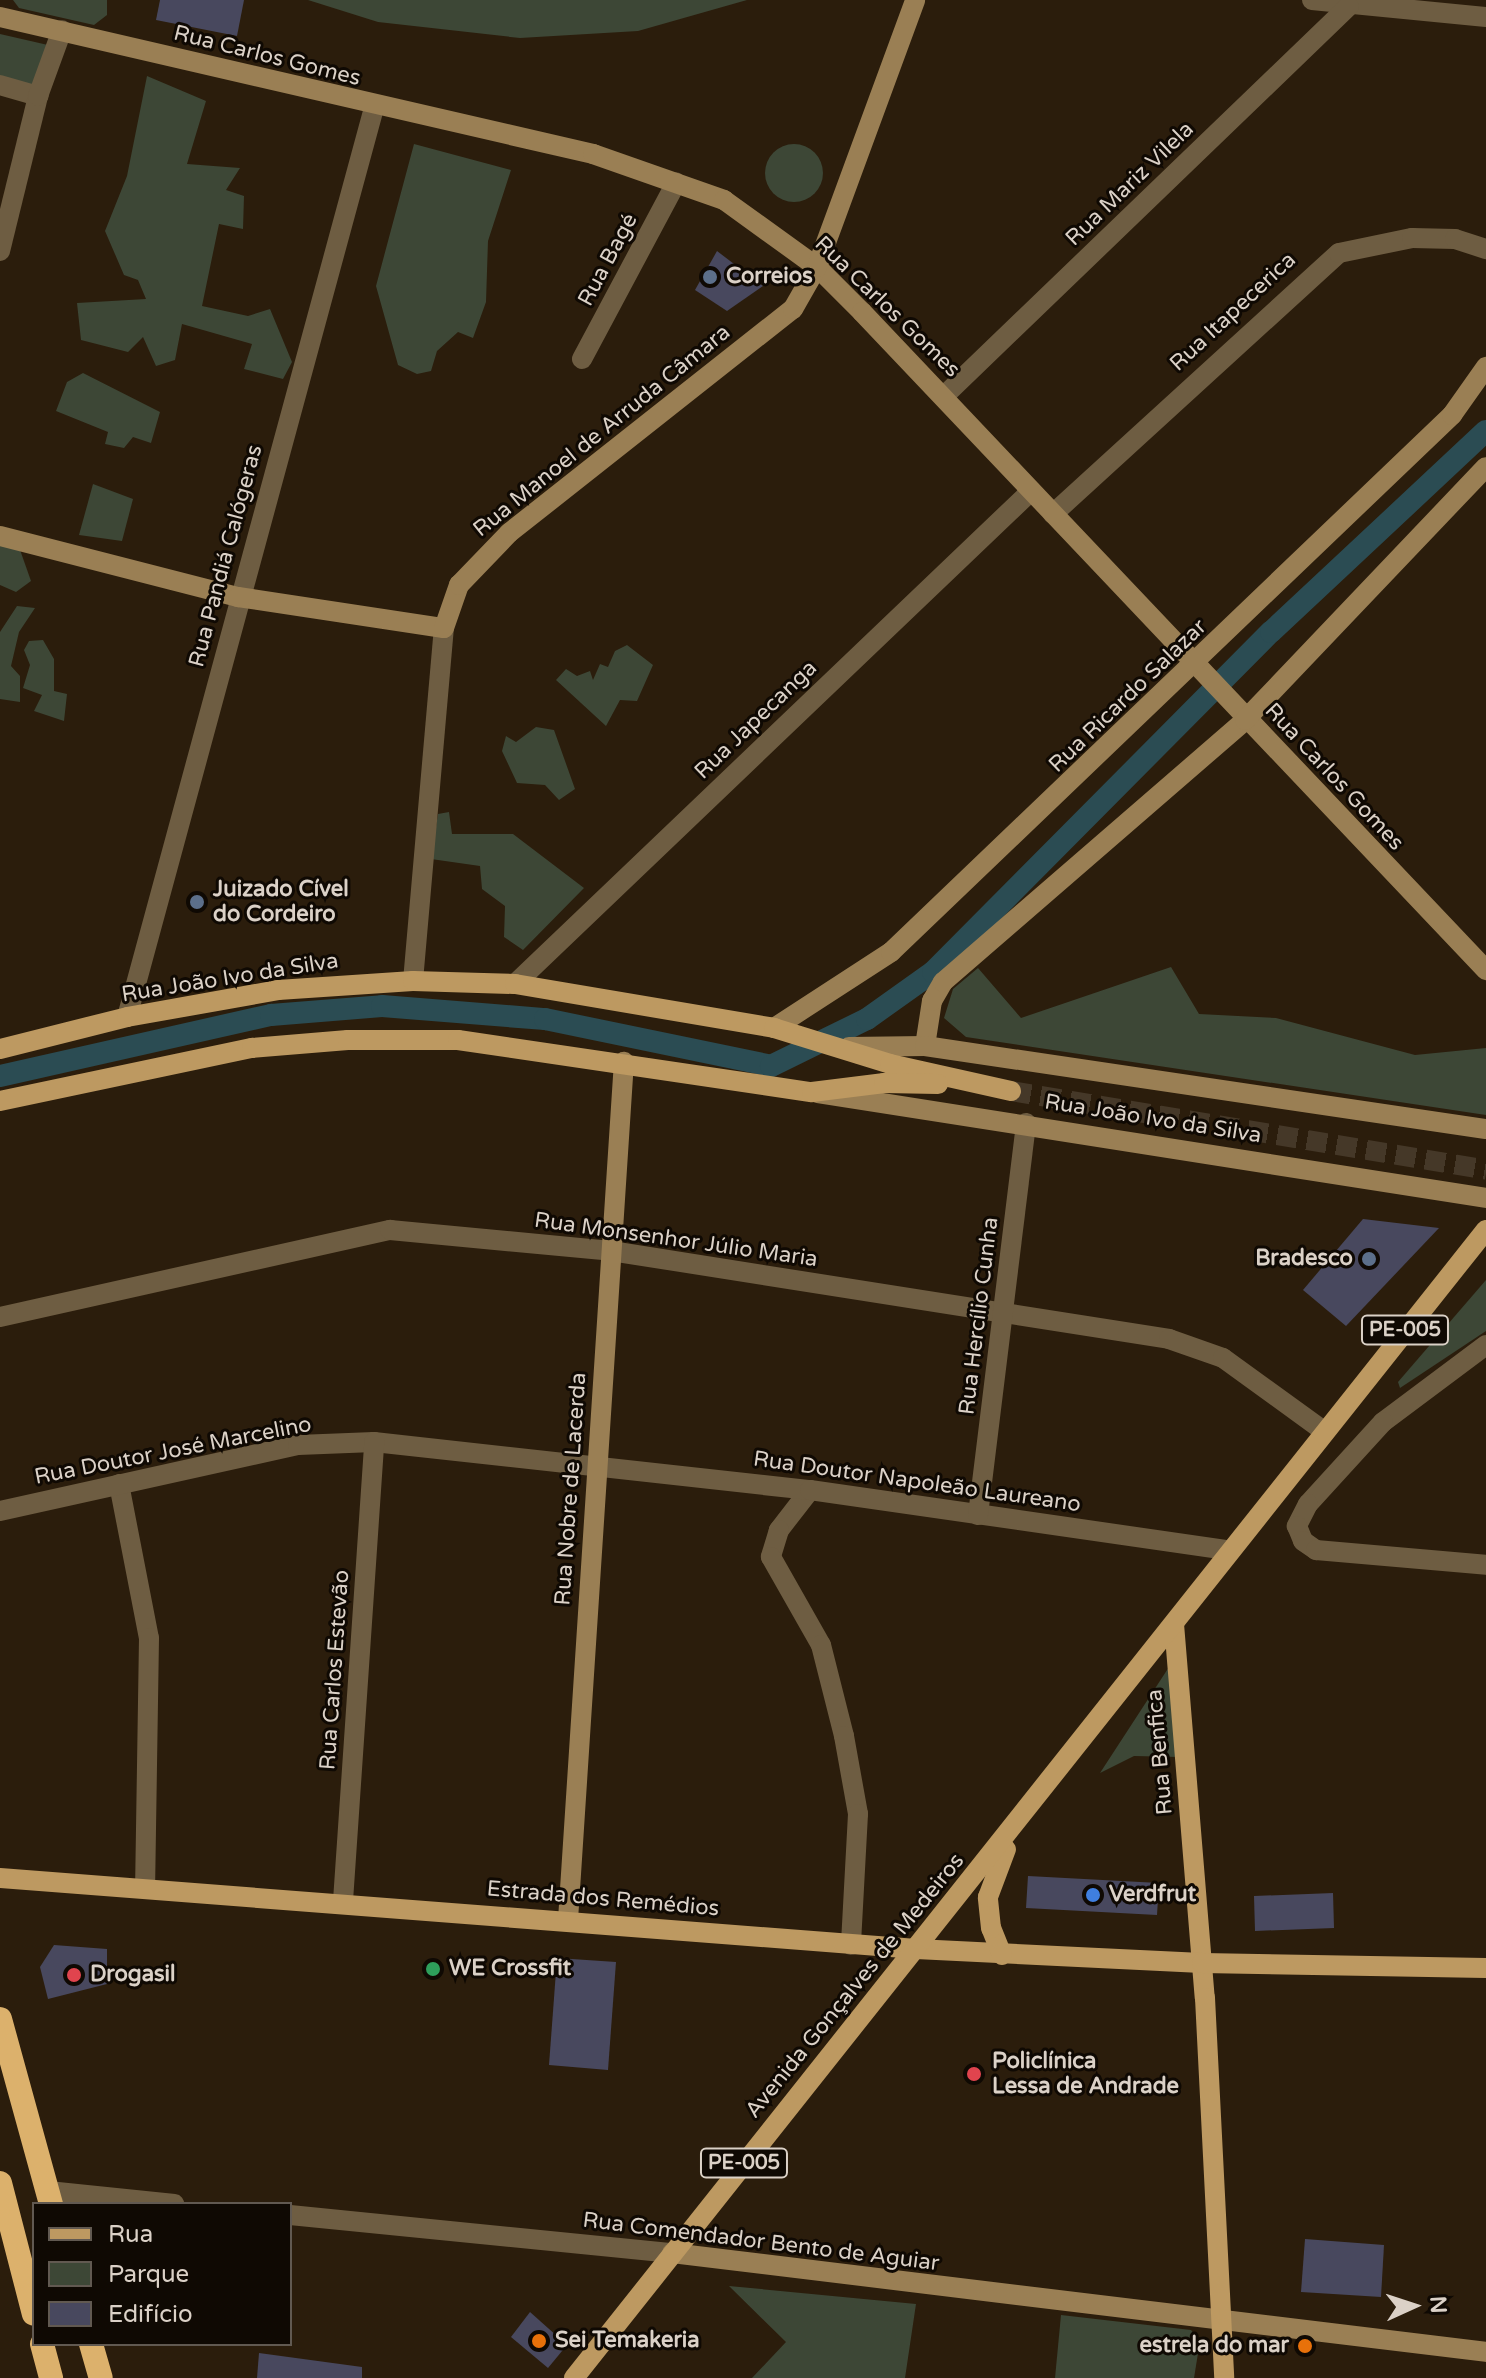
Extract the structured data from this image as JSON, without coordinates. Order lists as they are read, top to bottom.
{
  "streets": {
    "main road": [
      "Rua João Ivo da Silva",
      "PE-005",
      "Rua Benfica",
      "Estrada dos Remédios",
      "Avenida Gonçalves de Medeiros"
    ],
    "street": [
      "Rua Carlos Gomes",
      "Rua Mariz Vilela",
      "Rua Bagé",
      "Rua Itapecerica",
      "Rua Manoel de Arruda Câmara",
      "Rua Pandiá Calógeras",
      "Rua Ricardo Salazar",
      "Rua Japecanga",
      "Rua Monsenhor Júlio Maria",
      "Rua Hercílio Cunha",
      "Rua Doutor José Marcelino",
      "Rua Doutor Napoleão Laureano",
      "Rua Nobre de Lacerda",
      "Rua Carlos Estevão",
      "Rua Comendador Bento de Aguiar"
    ]
  },
  "crossings": [
    ["Rua Carlos Gomes", "Rua Mariz Vilela"],
    ["Rua Carlos Gomes", "Rua Bagé"],
    ["Rua Carlos Gomes", "Rua Itapecerica"],
    ["Rua Carlos Gomes", "Rua Manoel de Arruda Câmara"],
    ["Rua Carlos Gomes", "Rua Pandiá Calógeras"],
    ["Rua Carlos Gomes", "Rua Ricardo Salazar"],
    ["Rua Carlos Gomes", "Rua Japecanga"],
    ["Rua Manoel de Arruda Câmara", "Rua João Ivo da Silva"],
    ["Rua Pandiá Calógeras", "Rua João Ivo da Silva"],
    ["Rua Ricardo Salazar", "Rua João Ivo da Silva"],
    ["Rua Japecanga", "Rua João Ivo da Silva"],
    ["Rua João Ivo da Silva", "Rua Hercílio Cunha"],
    ["Rua João Ivo da Silva", "Rua Nobre de Lacerda"],
    ["Rua Monsenhor Júlio Maria", "Rua Hercílio Cunha"],
    ["Rua Monsenhor Júlio Maria", "PE-005"],
    ["Rua Monsenhor Júlio Maria", "Rua Nobre de Lacerda"],
    ["Rua Hercílio Cunha", "Rua Doutor Napoleão Laureano"],
    ["PE-005", "Rua Doutor Napoleão Laureano"],
    ["PE-005", "Rua Benfica"],
    ["PE-005", "Avenida Gonçalves de Medeiros"],
    ["Rua Doutor José Marcelino", "Rua Doutor Napoleão Laureano"],
    ["Rua Doutor José Marcelino", "Rua Nobre de Lacerda"],
    ["Rua Doutor José Marcelino", "Rua Carlos Estevão"],
    ["Rua Doutor Napoleão Laureano", "Rua Nobre de Lacerda"],
    ["Rua Nobre de Lacerda", "Estrada dos Remédios"],
    ["Rua Carlos Estevão", "Estrada dos Remédios"],
    ["Rua Benfica", "Estrada dos Remédios"],
    ["Rua Benfica", "Avenida Gonçalves de Medeiros"],
    ["Rua Benfica", "Rua Comendador Bento de Aguiar"],
    ["Estrada dos Remédios", "Avenida Gonçalves de Medeiros"],
    ["Avenida Gonçalves de Medeiros", "Rua Comendador Bento de Aguiar"]
  ],
  "places": [
    "Correios",
    "Juizado Cível do Cordeiro",
    "Bradesco",
    "Verdfrut",
    "WE Crossfit",
    "Drogasil",
    "Policlínica Lessa de Andrade",
    "Sei Temakeria",
    "estrela do mar"
  ],
  "legend": ["Rua", "Parque", "Edifício"],
  "north": "right"
}
